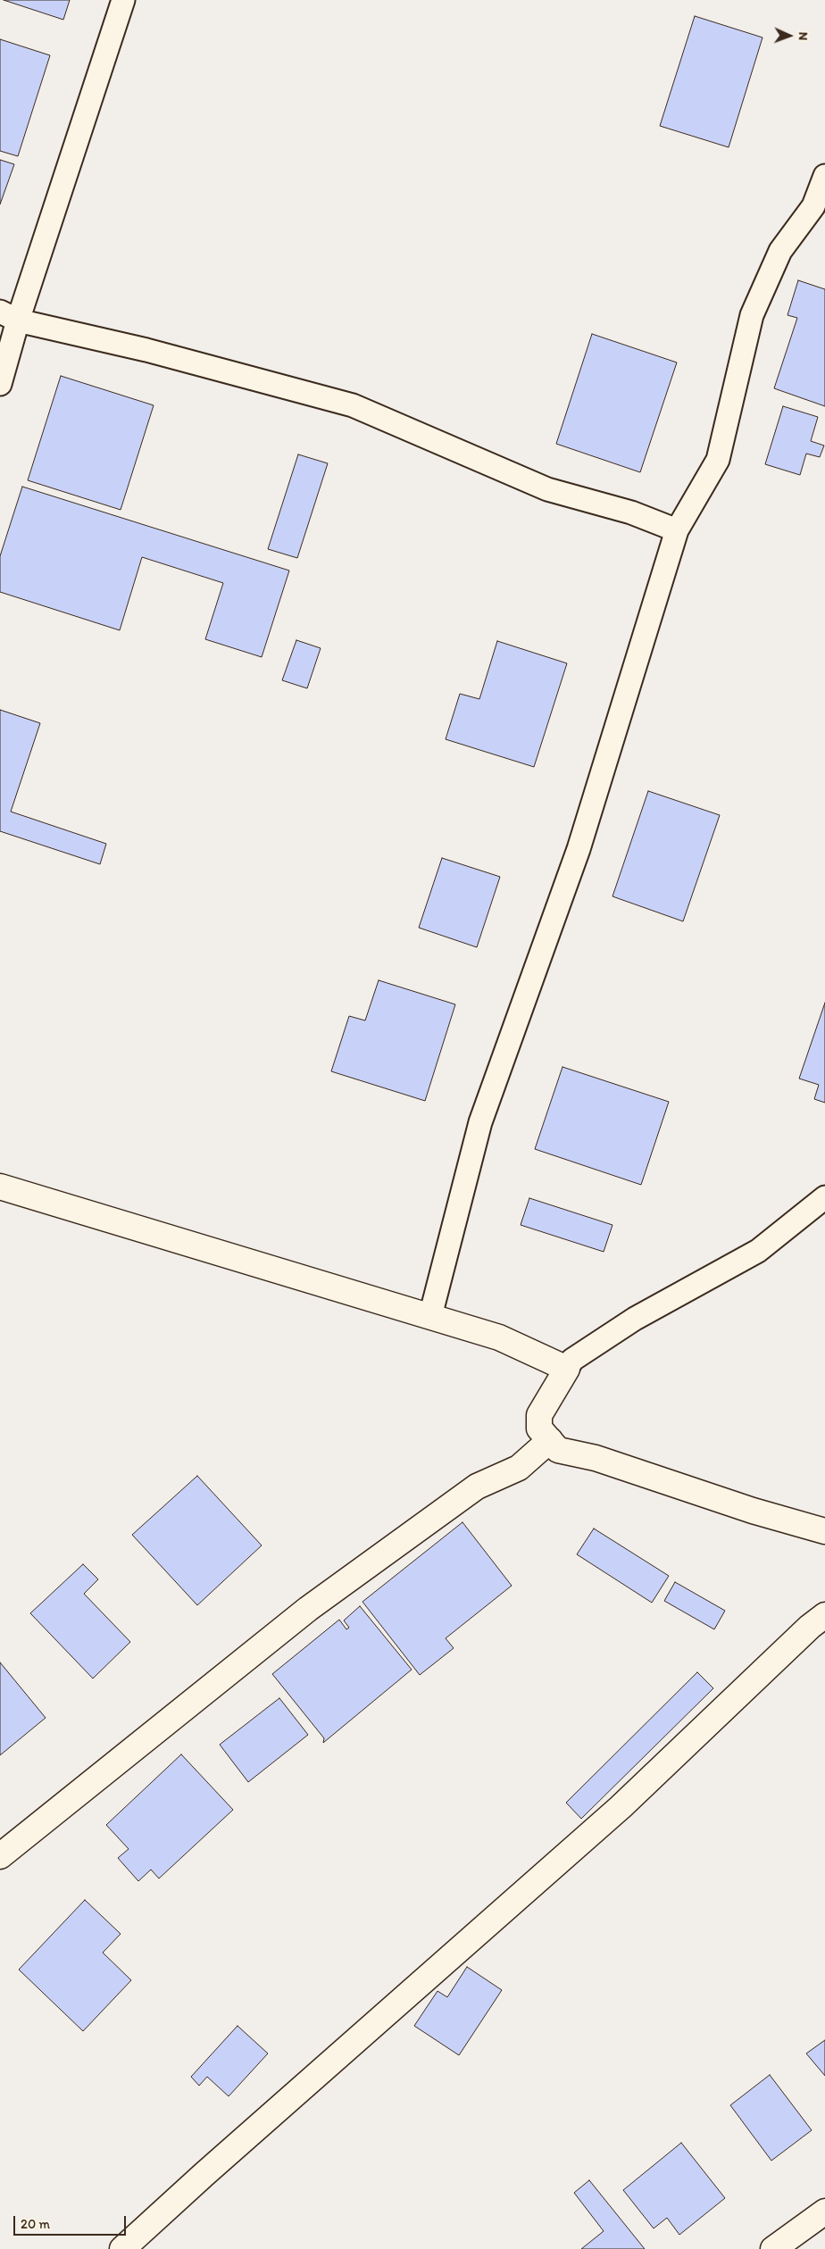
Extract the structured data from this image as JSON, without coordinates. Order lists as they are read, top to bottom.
{
  "scale_bar": "20 m",
  "north": "right"
}
